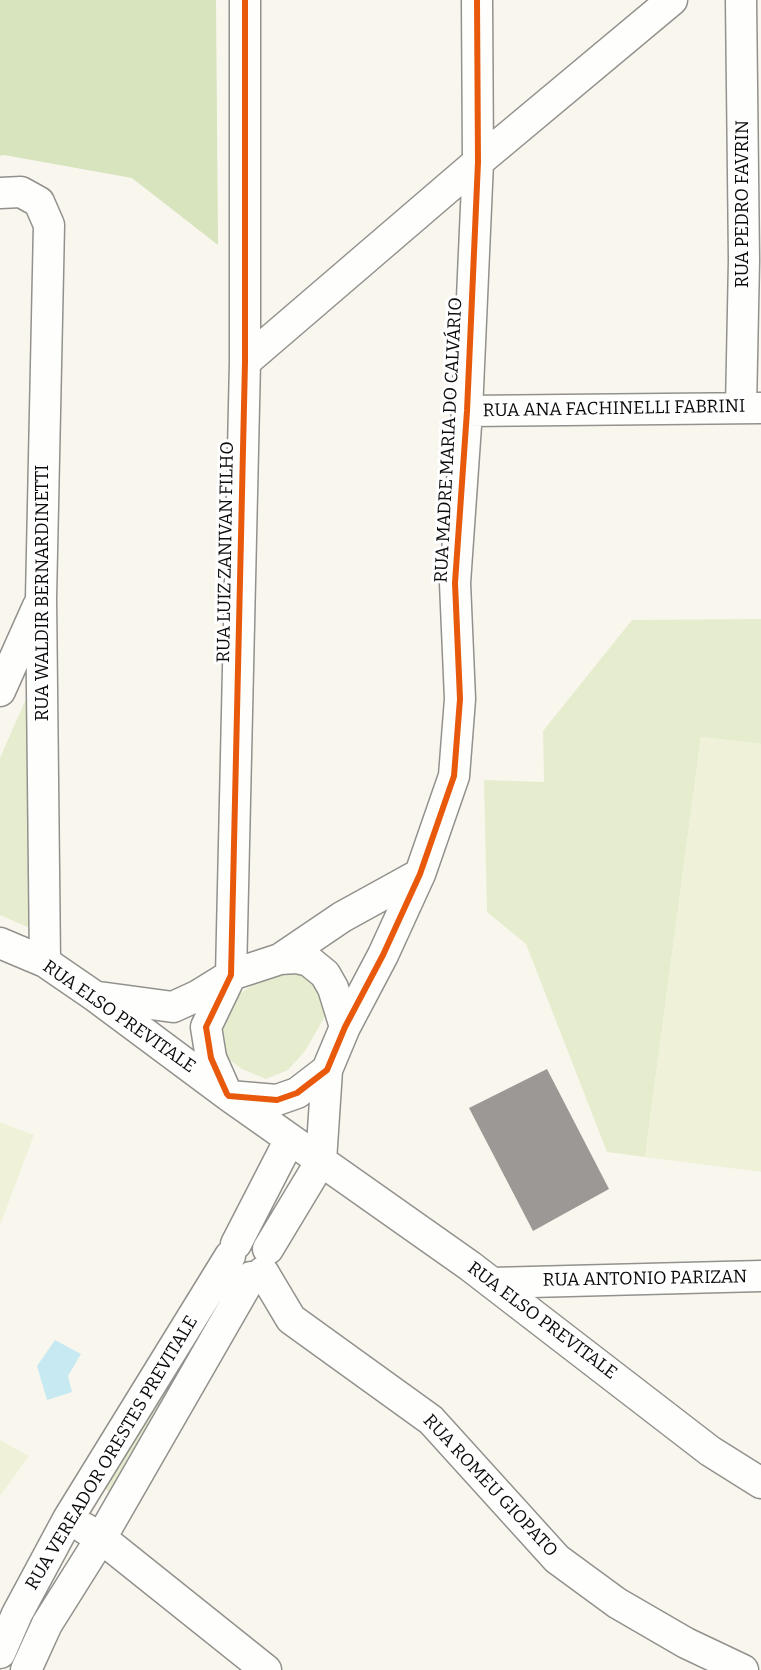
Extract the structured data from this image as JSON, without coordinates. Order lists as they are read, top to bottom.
{
  "streets": {
    "street": [
      "RUA PEDRO FAVRIN",
      "RUA ANA FACHINELLI FABRINI",
      "RUA MADRE MARIA DO CALVÁRIO",
      "RUA LUIZ ZANIVAN FILHO",
      "RUA WALDIR BERNARDINETTI",
      "RUA ELSO PREVITALE",
      "RUA ANTONIO PARIZAN",
      "RUA VEREADOR ORESTES PREVITALE",
      "RUA ROMEU GIOPATO"
    ]
  },
  "crossings": [
    ["RUA PEDRO FAVRIN", "RUA ANA FACHINELLI FABRINI"],
    ["RUA ANA FACHINELLI FABRINI", "RUA MADRE MARIA DO CALVÁRIO"],
    ["RUA MADRE MARIA DO CALVÁRIO", "RUA LUIZ ZANIVAN FILHO"],
    ["RUA MADRE MARIA DO CALVÁRIO", "RUA ELSO PREVITALE"],
    ["RUA LUIZ ZANIVAN FILHO", "RUA ELSO PREVITALE"],
    ["RUA WALDIR BERNARDINETTI", "RUA ELSO PREVITALE"],
    ["RUA ELSO PREVITALE", "RUA ANTONIO PARIZAN"],
    ["RUA ELSO PREVITALE", "RUA VEREADOR ORESTES PREVITALE"],
    ["RUA VEREADOR ORESTES PREVITALE", "RUA ROMEU GIOPATO"]
  ]
}
